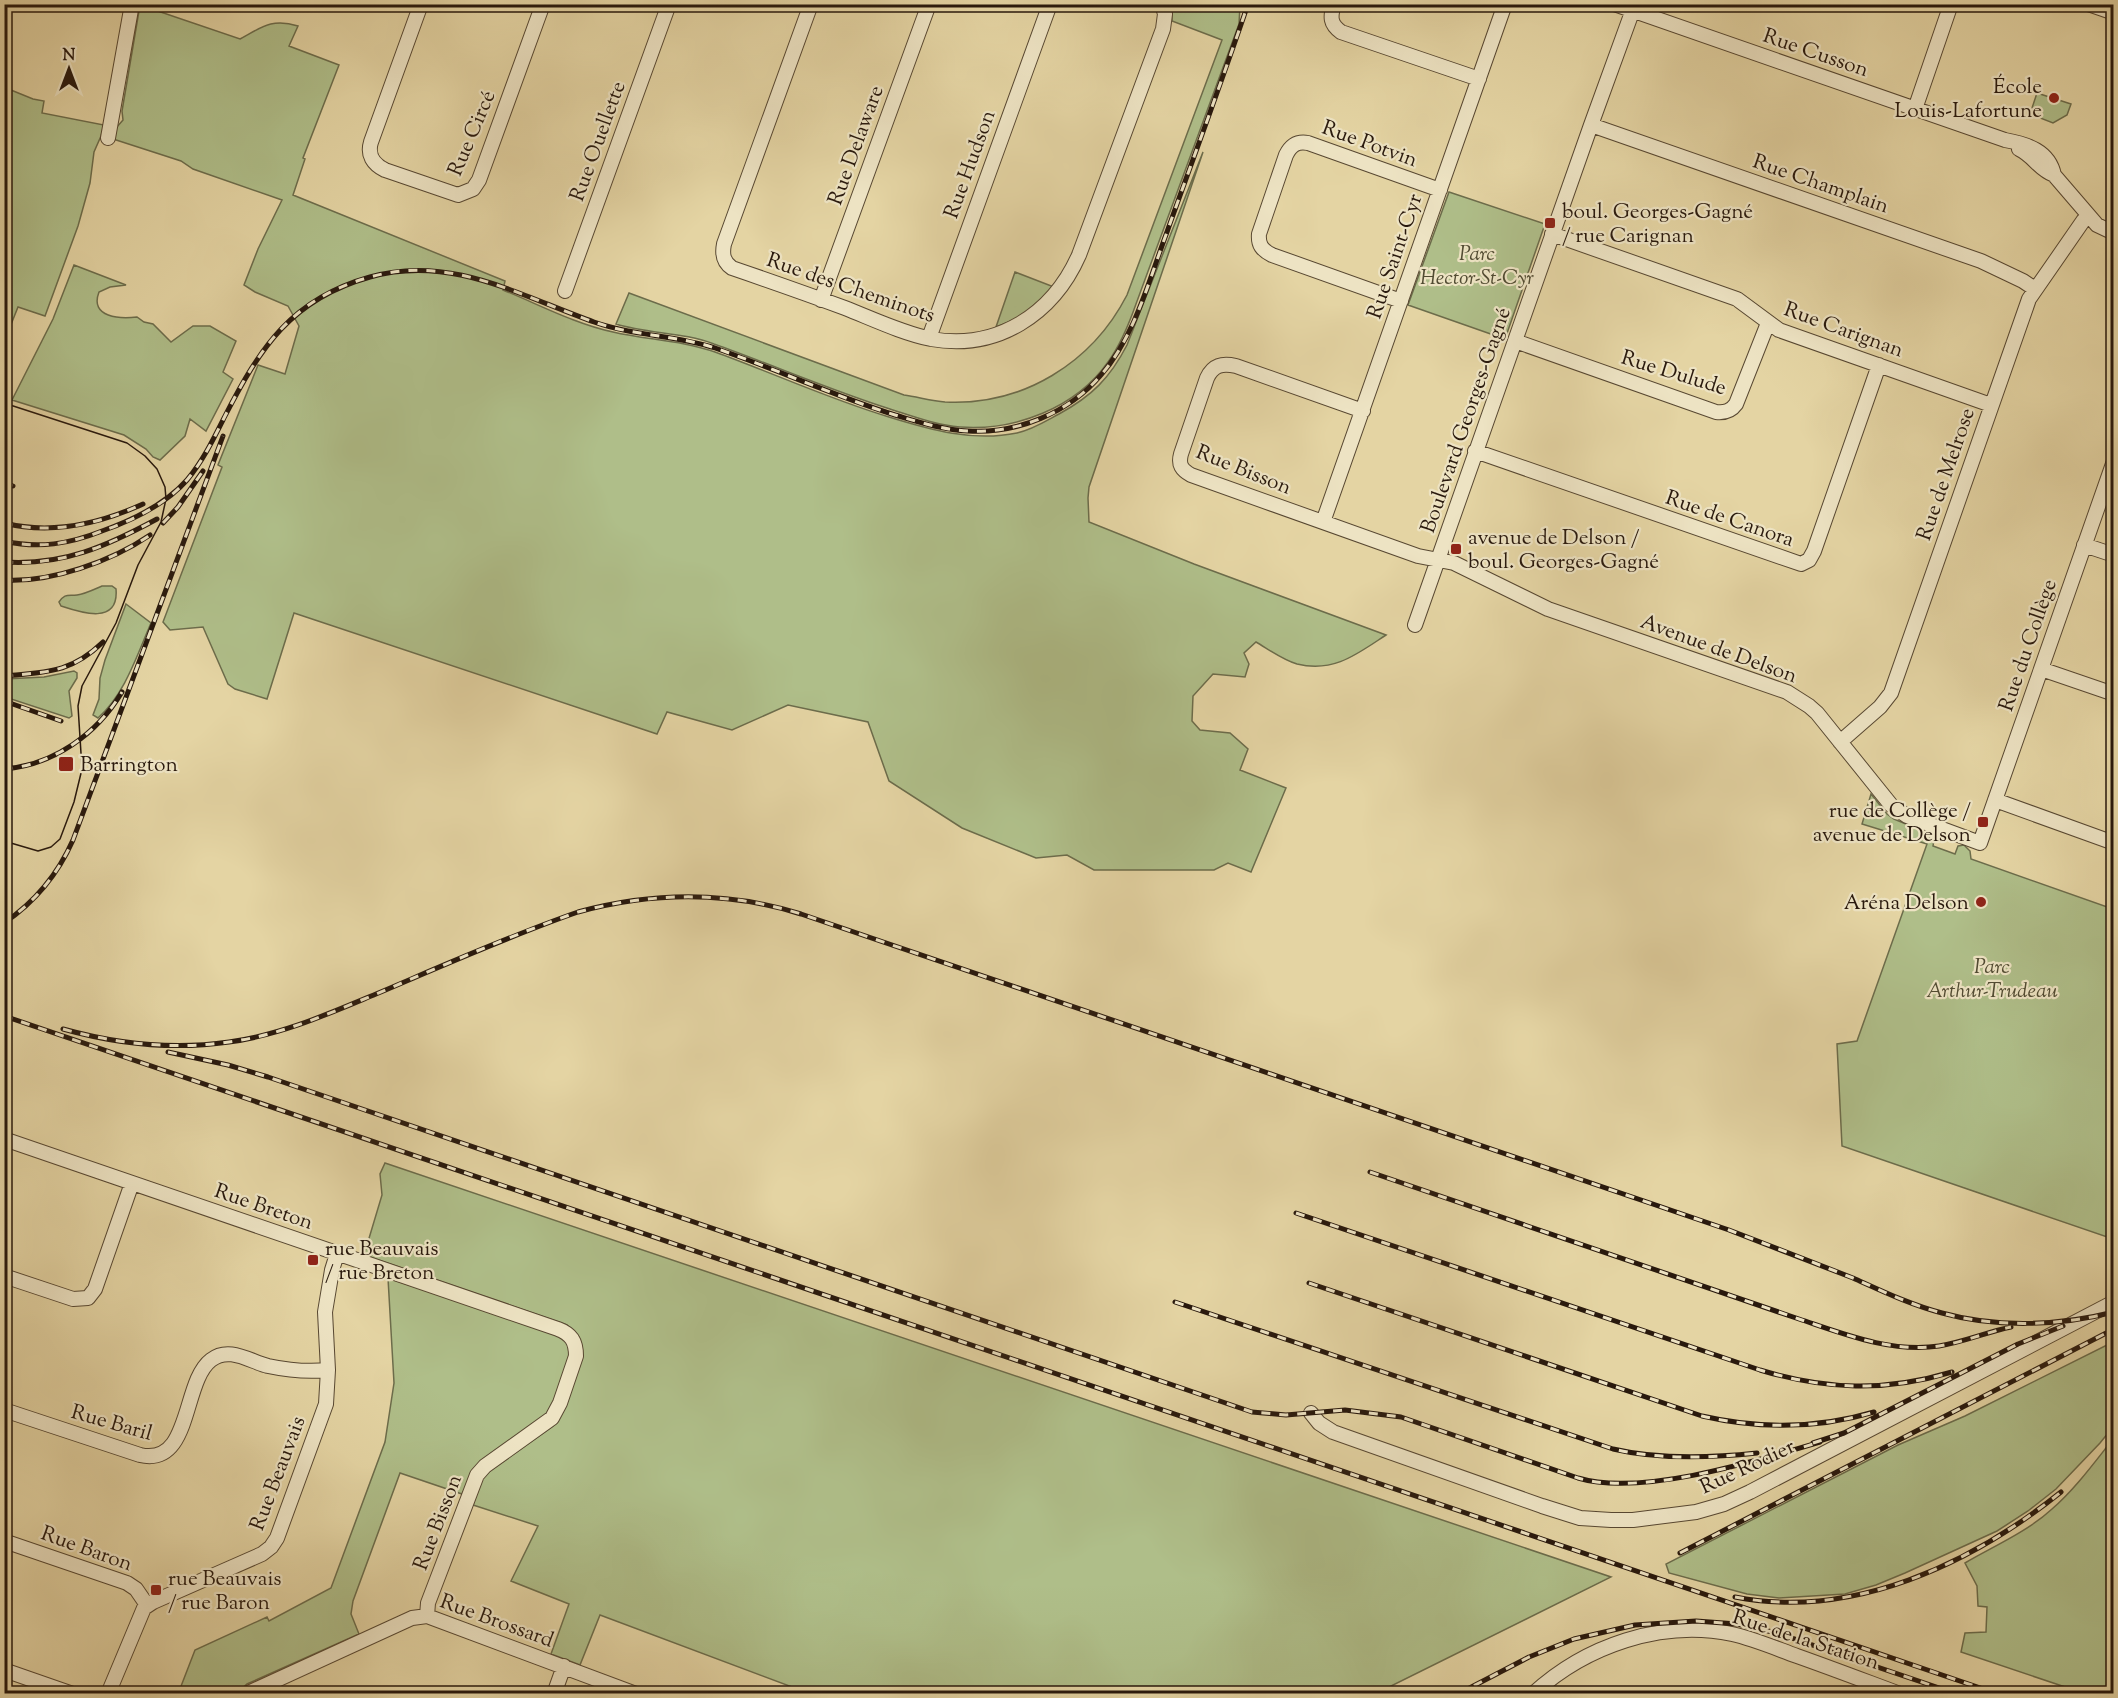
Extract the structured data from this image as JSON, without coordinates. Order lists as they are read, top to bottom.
{
  "streets": {
    "street": [
      "Rue Cusson",
      "Rue Circé",
      "Rue Ouellette",
      "Rue Potvin",
      "Rue Delaware",
      "Rue Hudson",
      "Rue Champlain",
      "Rue Saint-Cyr",
      "Rue des Cheminots",
      "Rue Carignan",
      "Rue Dulude",
      "Boulevard Georges-Gagné",
      "Rue Bisson",
      "Rue de Melrose",
      "Rue de Canora",
      "Rue du Collège",
      "Avenue de Delson",
      "Rue Breton",
      "Rue Baril",
      "Rue Rodier",
      "Rue Beauvais",
      "Rue Baron",
      "Rue Brossard",
      "Rue de la Station"
    ]
  },
  "crossings": [
    ["Rue Cusson", "Boulevard Georges-Gagné"],
    ["Rue Cusson", "Rue de Melrose"],
    ["Rue Potvin", "Rue Saint-Cyr"],
    ["Rue Delaware", "Rue des Cheminots"],
    ["Rue Hudson", "Rue des Cheminots"],
    ["Rue Champlain", "Boulevard Georges-Gagné"],
    ["Rue Champlain", "Rue de Melrose"],
    ["Rue Saint-Cyr", "Rue Bisson"],
    ["Rue Carignan", "Rue Dulude"],
    ["Rue Carignan", "Boulevard Georges-Gagné"],
    ["Rue Carignan", "Rue de Melrose"],
    ["Rue Carignan", "Rue de Canora"],
    ["Rue Dulude", "Boulevard Georges-Gagné"],
    ["Boulevard Georges-Gagné", "Rue Bisson"],
    ["Boulevard Georges-Gagné", "Rue de Canora"],
    ["Boulevard Georges-Gagné", "Avenue de Delson"],
    ["Rue Bisson", "Avenue de Delson"],
    ["Rue Bisson", "Rue Breton"],
    ["Rue Bisson", "Rue Brossard"],
    ["Rue de Melrose", "Avenue de Delson"],
    ["Rue du Collège", "Avenue de Delson"],
    ["Rue Breton", "Rue Beauvais"],
    ["Rue Baril", "Rue Beauvais"],
    ["Rue Beauvais", "Rue Baron"]
  ],
  "parks": ["Parc Hector-St-Cyr", "Parc Arthur-Trudeau"],
  "places": {
    "other": ["École Louis-Lafortune", "Aréna Delson"],
    "transit": [
      "boul. Georges-Gagné / rue Carignan",
      "avenue de Delson / boul. Georges-Gagné",
      "Barrington",
      "rue de Collège / avenue de Delson",
      "rue Beauvais / rue Breton",
      "rue Beauvais / rue Baron"
    ]
  },
  "north": "top"
}
